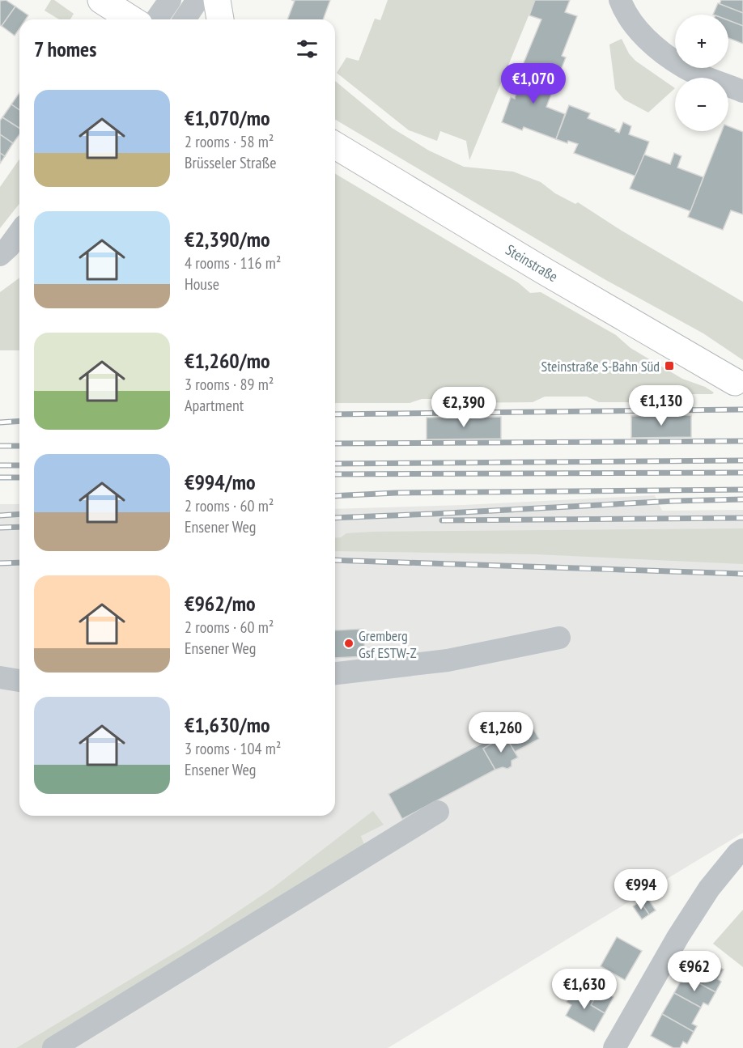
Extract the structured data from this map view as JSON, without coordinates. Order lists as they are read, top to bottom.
{
  "streets": {
    "main road": ["Steinstraße"]
  },
  "places": {
    "transit": ["Steinstraße S-Bahn Süd"],
    "other": ["Gremberg Gsf ESTW-Z"]
  },
  "page": {
    "map_buttons": ["+", "−"],
    "heading": "7 homes",
    "price": [
      "€1,070",
      "€1,130",
      "€2,390",
      "€1,260",
      "€994",
      "€962",
      "€1,630"
    ],
    "list": [
      {
        "name": "€1,070/mo",
        "note": "2 rooms · 58 m² · Brüsseler Straße"
      },
      {
        "name": "€2,390/mo",
        "note": "4 rooms · 116 m² · House"
      },
      {
        "name": "€1,260/mo",
        "note": "3 rooms · 89 m² · Apartment"
      },
      {
        "name": "€994/mo",
        "note": "2 rooms · 60 m² · Ensener Weg"
      },
      {
        "name": "€962/mo",
        "note": "2 rooms · 60 m² · Ensener Weg"
      },
      {
        "name": "€1,630/mo",
        "note": "3 rooms · 104 m² · Ensener Weg"
      }
    ]
  }
}
